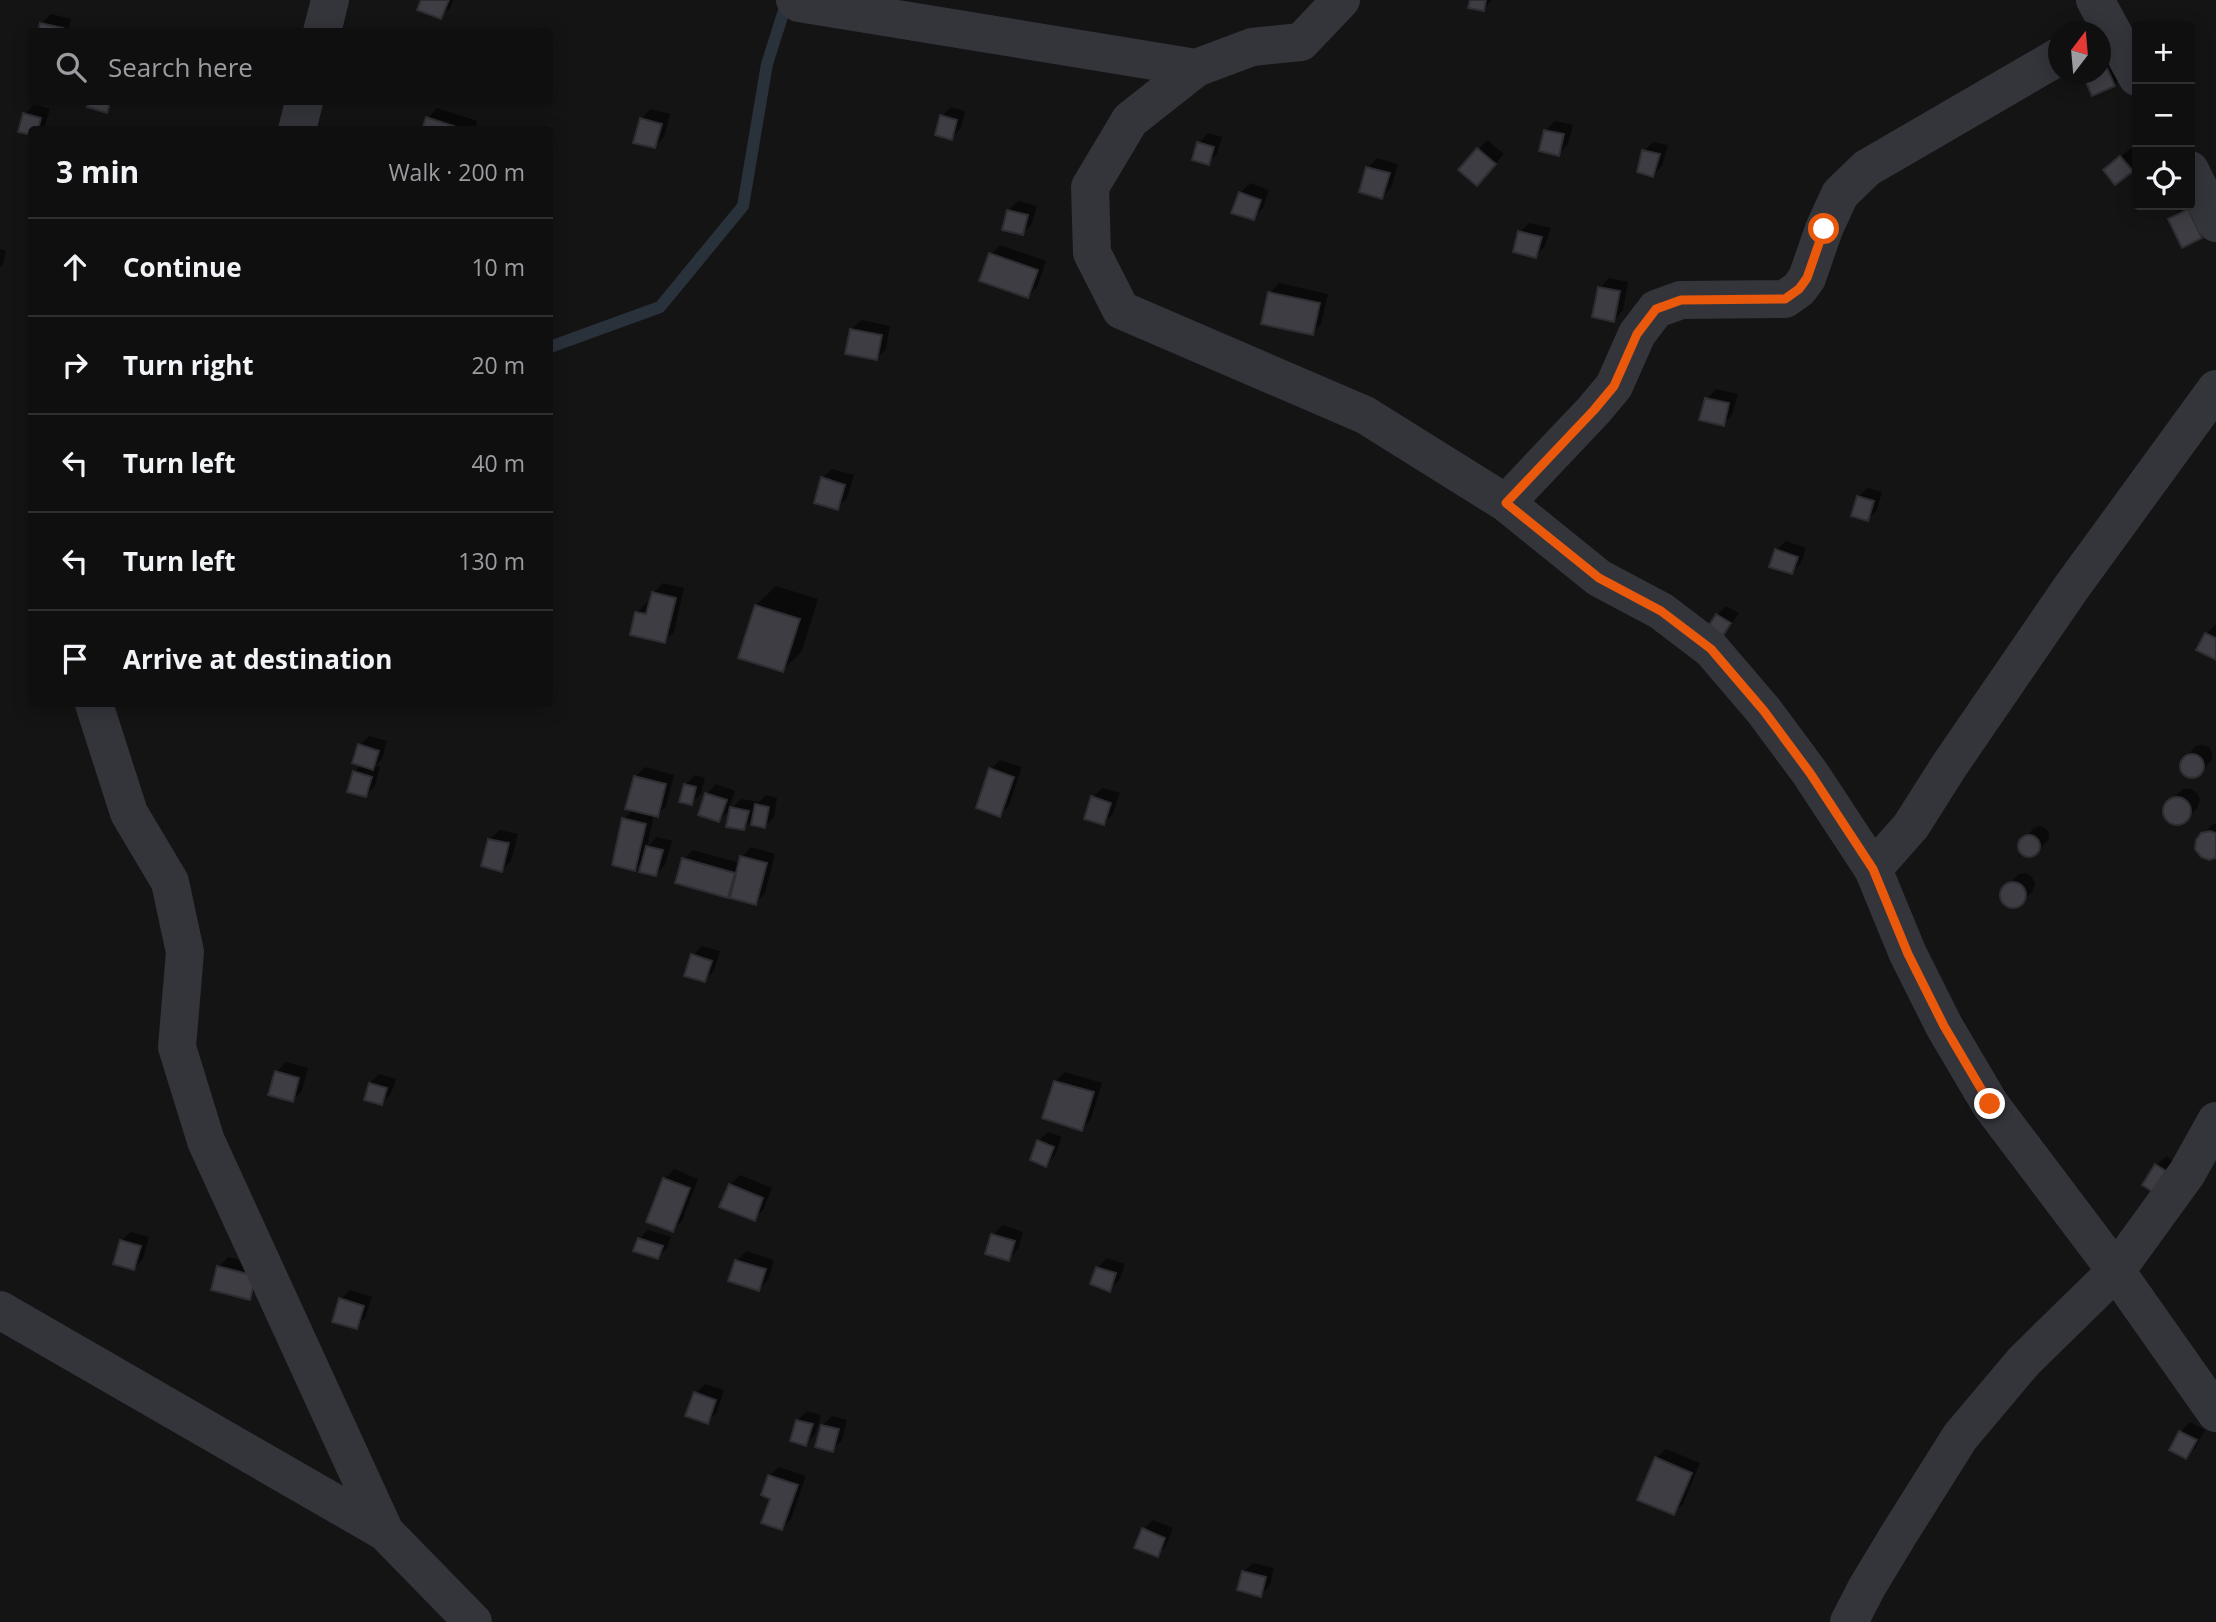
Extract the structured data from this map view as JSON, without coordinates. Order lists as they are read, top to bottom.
{
  "north": "top",
  "page": {
    "map_buttons": ["+", "−"],
    "search": "Search here",
    "heading": ["3 min", "Walk · 200 m"],
    "list": [
      ["Continue", "10 m"],
      ["Turn right", "20 m"],
      ["Turn left", "40 m"],
      ["Turn left", "130 m"],
      "Arrive at destination"
    ]
  }
}
